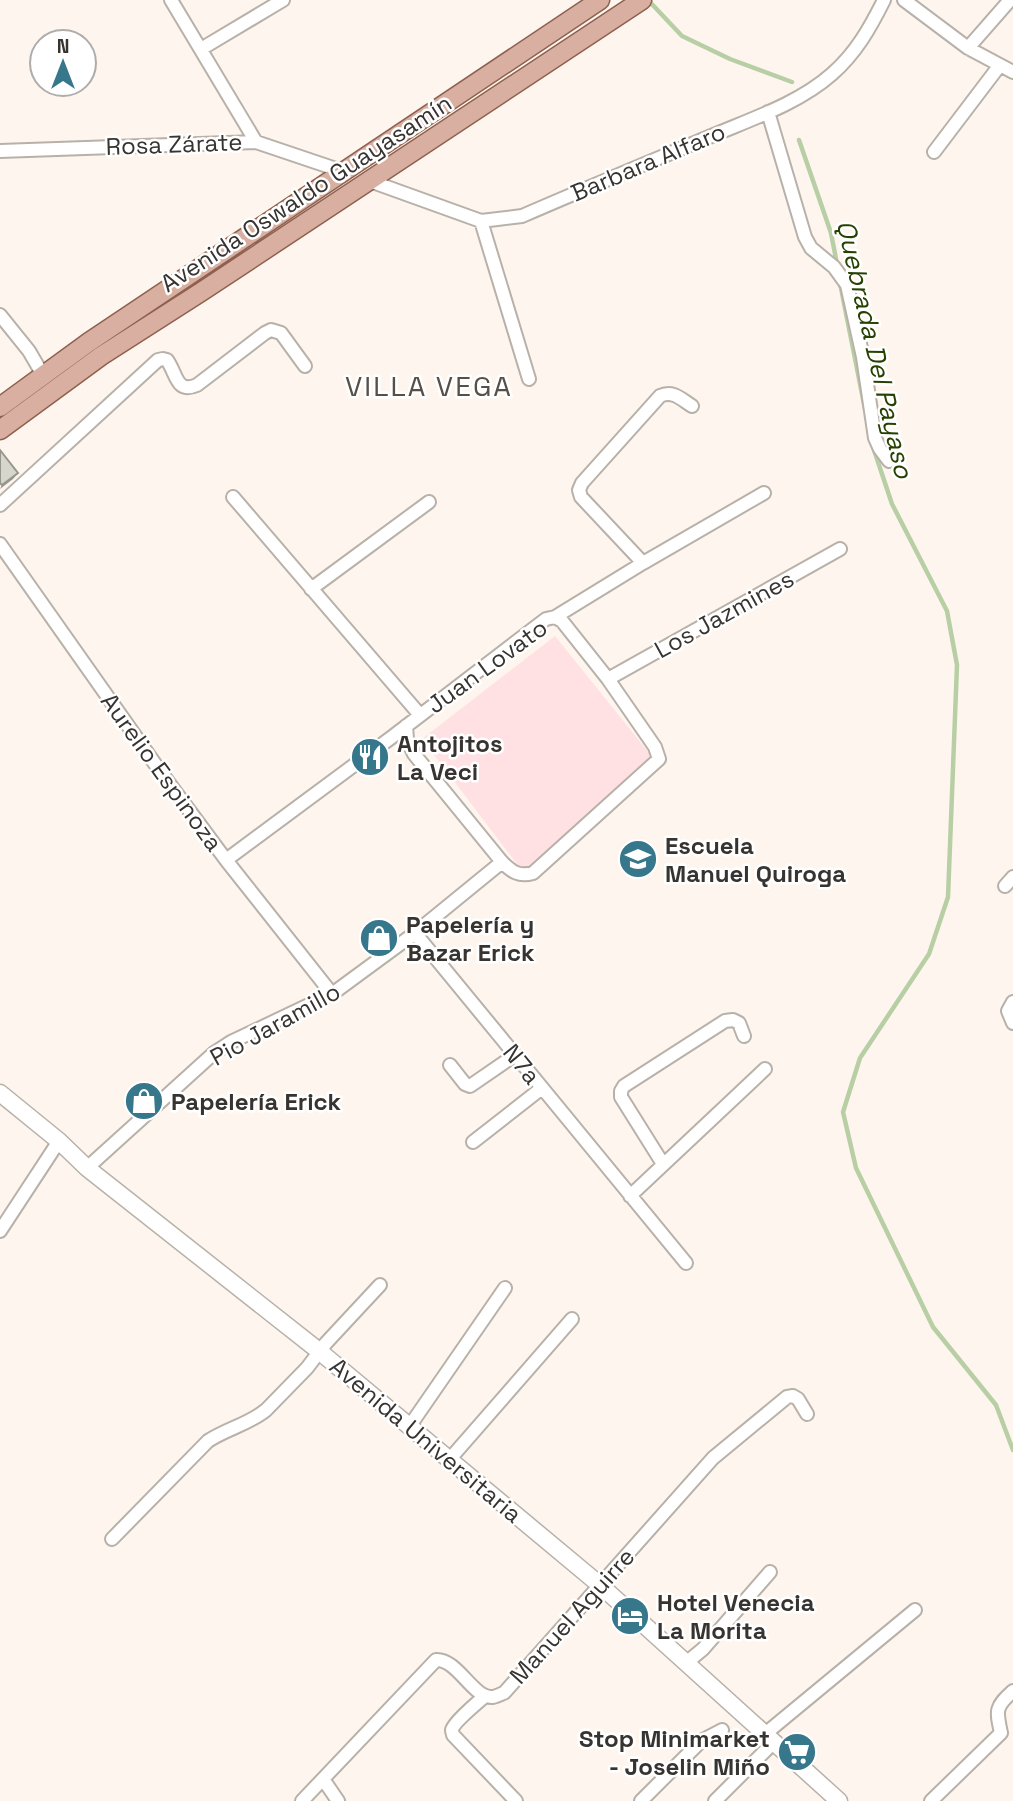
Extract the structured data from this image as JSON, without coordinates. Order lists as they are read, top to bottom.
{
  "streets": {
    "main road": ["Avenida Oswaldo Guayasamín"],
    "street": [
      "Rosa Zárate",
      "Barbara Alfaro",
      "Los Jazmines",
      "Juan Lovato",
      "Aurelio Espinoza",
      "Pio Jaramillo",
      "N7a",
      "Avenida Universitaria",
      "Manuel Aguirre"
    ]
  },
  "crossings": [
    ["Rosa Zárate", "Avenida Oswaldo Guayasamín"],
    ["Barbara Alfaro", "Avenida Oswaldo Guayasamín"],
    ["Juan Lovato", "Aurelio Espinoza"],
    ["Aurelio Espinoza", "Pio Jaramillo"],
    ["Pio Jaramillo", "N7a"],
    ["Pio Jaramillo", "Avenida Universitaria"],
    ["Avenida Universitaria", "Manuel Aguirre"]
  ],
  "districts": ["VILLA VEGA"],
  "water": ["Quebrada Del Payaso"],
  "places": {
    "restaurant": ["Antojitos La Veci"],
    "school or university": ["Escuela Manuel Quiroga"],
    "shop": ["Papelería y Bazar Erick", "Papelería Erick"],
    "hotel": ["Hotel Venecia La Morita"],
    "supermarket": ["Stop Minimarket - Joselin Miño"]
  },
  "north": "top"
}
